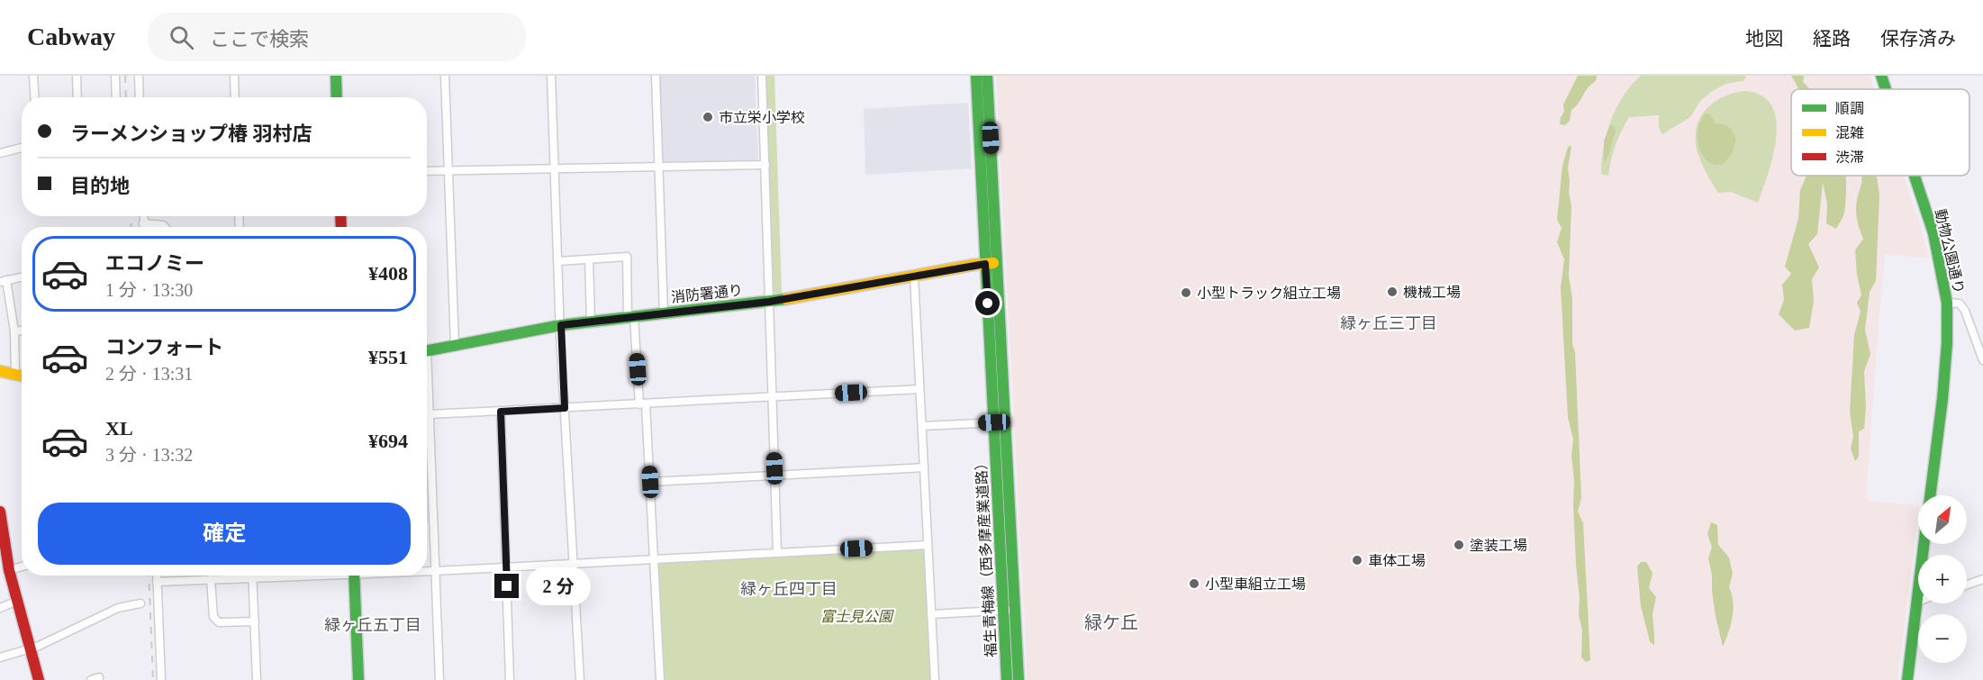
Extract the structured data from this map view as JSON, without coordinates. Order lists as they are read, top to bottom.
{
  "streets": {
    "street": ["動物公園通り", "消防署通り", "福生青梅線（西多摩産業道路）"]
  },
  "crossings": [
    ["消防署通り", "福生青梅線（西多摩産業道路）"]
  ],
  "districts": [
    "緑ヶ丘三丁目",
    "緑ヶ丘四丁目",
    "緑ケ丘",
    "緑ヶ丘五丁目"
  ],
  "parks": ["富士見公園"],
  "places": [
    "市立栄小学校",
    "機械工場",
    "小型トラック組立工場",
    "塗装工場",
    "車体工場",
    "小型車組立工場"
  ],
  "legend": ["順調", "混雑", "渋滞"],
  "north": "top right",
  "page": {
    "header": "Cabway",
    "search": "ここで検索",
    "nav": ["地図", "経路", "保存済み"],
    "banner": ["ラーメンショップ椿 羽村店", "目的地"],
    "list": [
      {
        "name": "エコノミー",
        "note": "1 分 · 13:30",
        "value": "¥408"
      },
      {
        "name": "コンフォート",
        "note": "2 分 · 13:31",
        "value": "¥551"
      },
      {
        "name": "XL",
        "note": "3 分 · 13:32",
        "value": "¥694"
      }
    ],
    "buttons": "確定",
    "map_buttons": ["+", "−"],
    "bubble": "2 分"
  }
}
